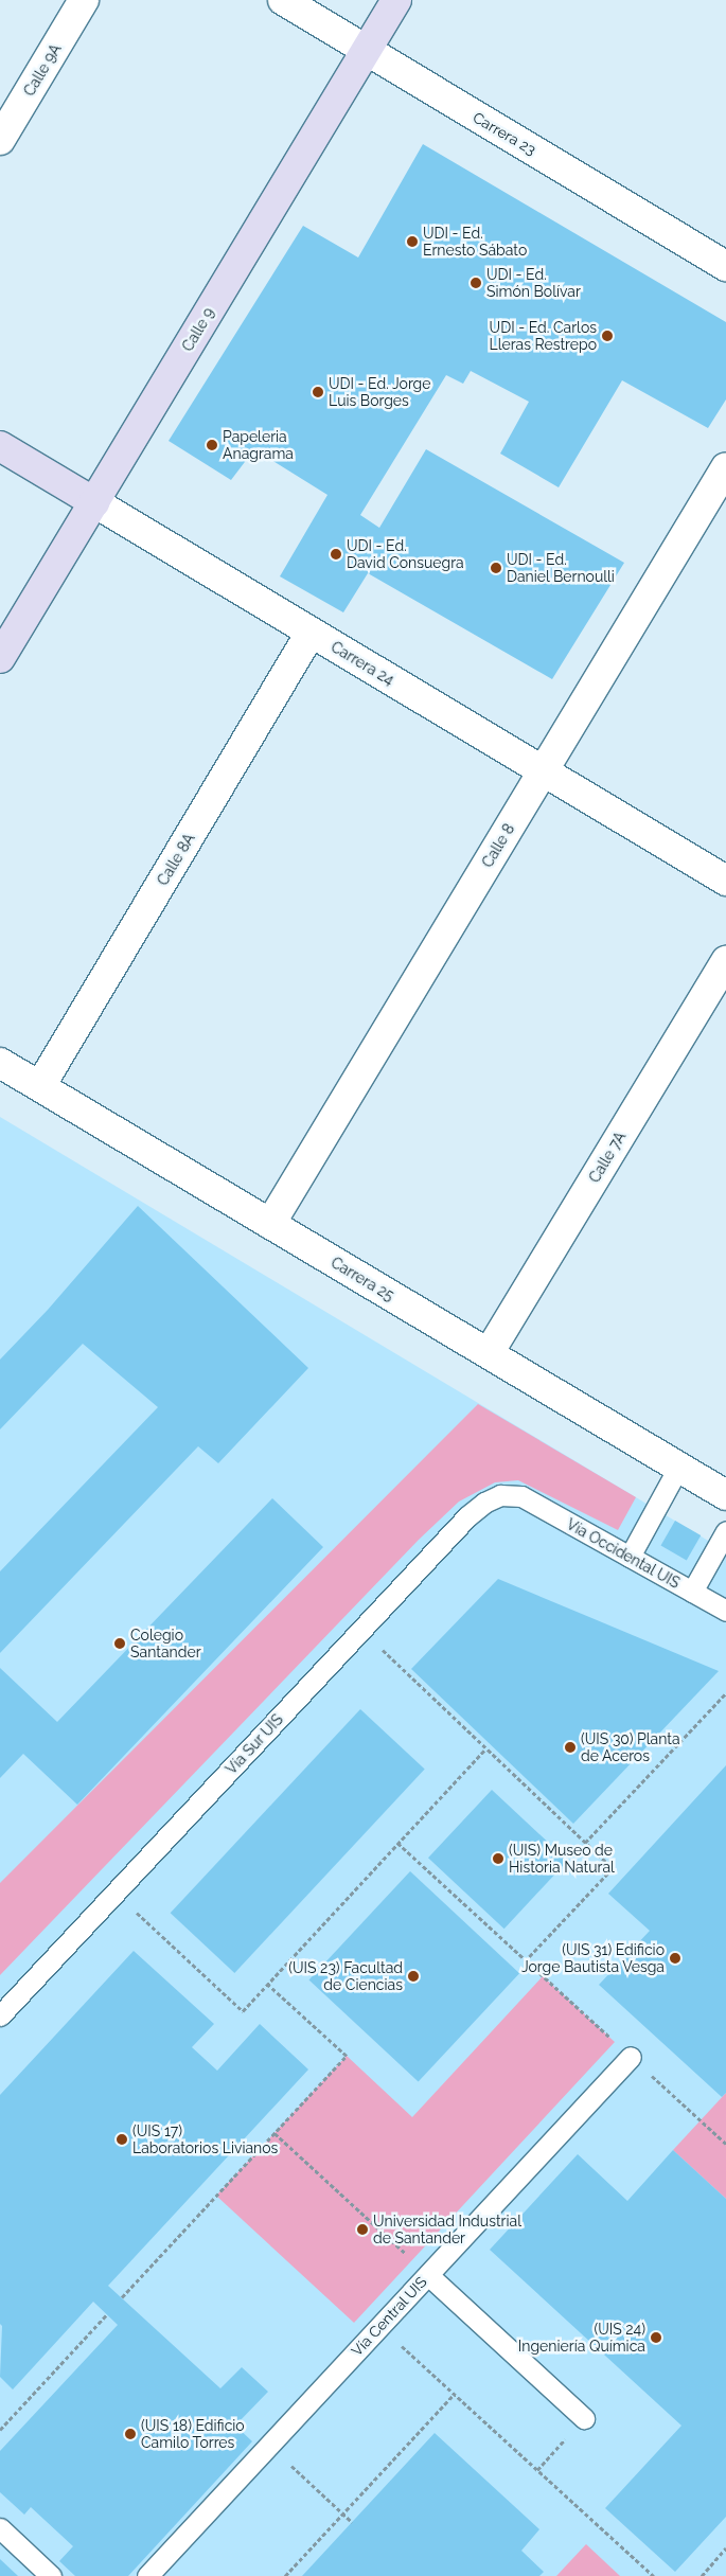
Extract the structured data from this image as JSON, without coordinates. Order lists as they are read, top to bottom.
{
  "streets": {
    "street": [
      "Calle 9A",
      "Carrera 23",
      "Calle 9",
      "Carrera 24",
      "Calle 8",
      "Calle 8A",
      "Calle 7A",
      "Carrera 25"
    ],
    "lane": ["Vía Occidental UIS", "Vía Sur UIS", "Vía Central UIS"]
  },
  "crossings": [
    ["Carrera 23", "Calle 9"],
    ["Calle 9", "Carrera 24"],
    ["Carrera 24", "Calle 8"],
    ["Carrera 24", "Calle 8A"],
    ["Calle 8", "Carrera 25"],
    ["Calle 8A", "Carrera 25"],
    ["Calle 7A", "Carrera 25"],
    ["Vía Occidental UIS", "Vía Sur UIS"]
  ],
  "places": [
    "UDI - Ed. Ernesto Sábato",
    "UDI - Ed. Simón Bolívar",
    "UDI - Ed. Carlos Lleras Restrepo",
    "UDI - Ed. Jorge Luis Borges",
    "Papeleria Anagrama",
    "UDI - Ed. David Consuegra",
    "UDI - Ed. Daniel Bernoulli",
    "Colegio Santander",
    "(UIS 30) Planta de Aceros",
    "(UIS) Museo de Historia Natural",
    "(UIS 31) Edificio Jorge Bautista Vesga",
    "(UIS 23) Facultad de Ciencias",
    "(UIS 17) Laboratorios Livianos",
    "Universidad Industrial de Santander",
    "(UIS 24) Ingeniería Química",
    "(UIS 18) Edificio Camilo Torres"
  ]
}
